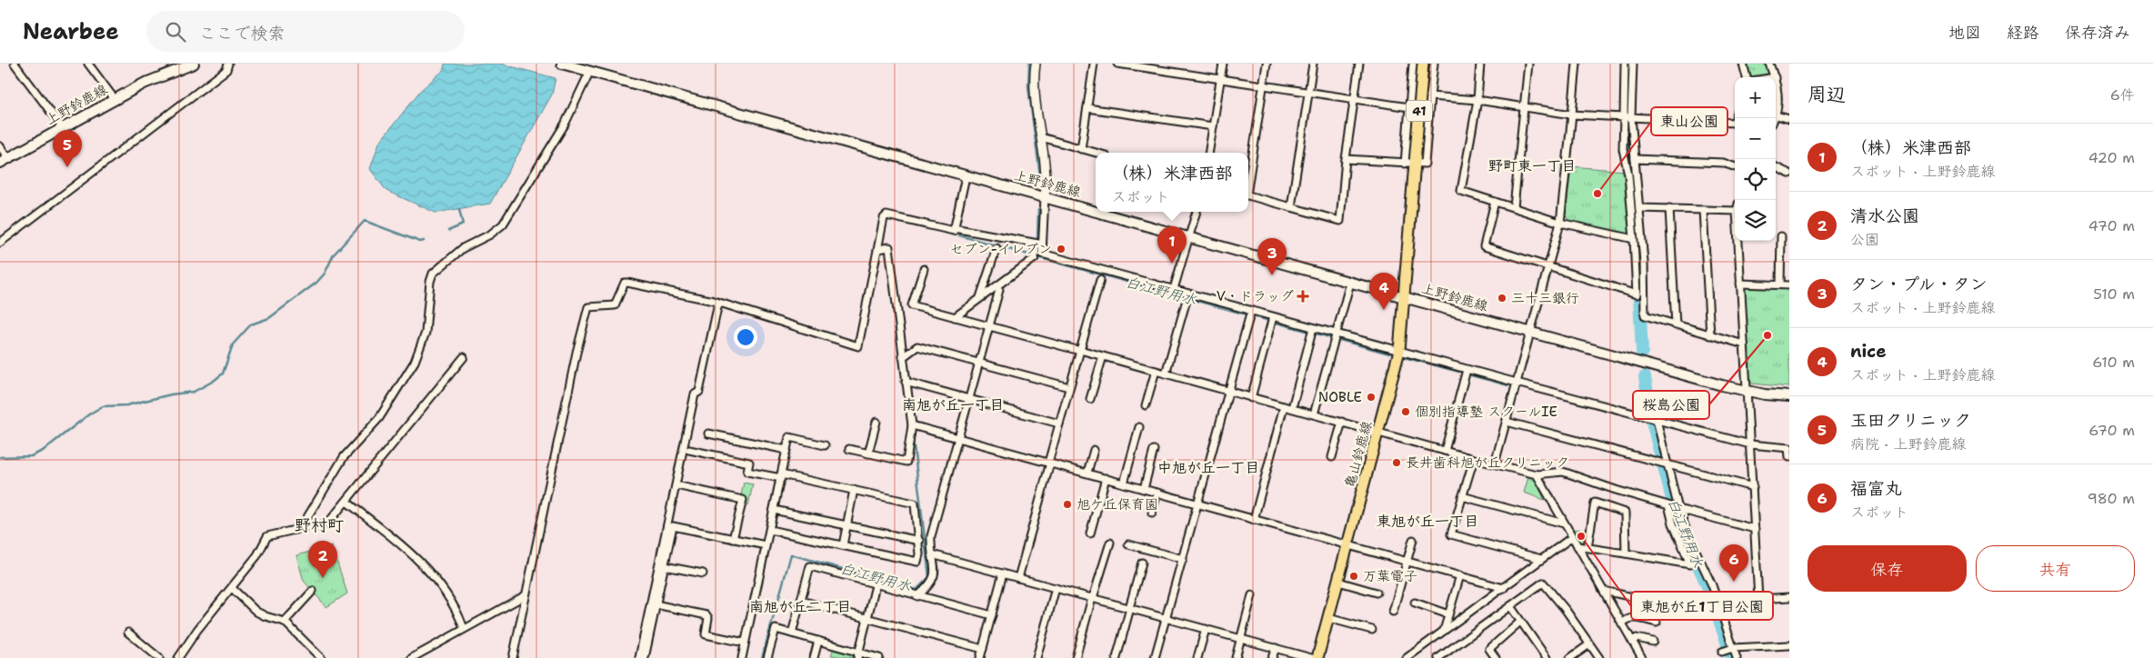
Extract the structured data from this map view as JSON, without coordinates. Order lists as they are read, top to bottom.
{
  "streets": {
    "main road": ["上野鈴鹿線", "41", "亀山鈴鹿線"]
  },
  "crossings": [
    ["上野鈴鹿線", "亀山鈴鹿線"]
  ],
  "districts": [
    "野町東一丁目",
    "南旭が丘一丁目",
    "中旭が丘一丁目",
    "東旭が丘一丁目",
    "野村町",
    "南旭が丘二丁目"
  ],
  "water": ["白江野用水"],
  "places": {
    "other": [
      "東山公園",
      "セブン-イレブン",
      "三十三銀行",
      "桜島公園",
      "NOBLE",
      "個別指導塾 スクールIE",
      "長井歯科旭が丘クリニック",
      "旭ケ丘保育園",
      "東旭が丘1丁目公園",
      "万葉電子"
    ],
    "health": ["V・ドラッグ"]
  },
  "page": {
    "header": "Nearbee",
    "search": "ここで検索",
    "nav": ["地図", "経路", "保存済み"],
    "heading": ["周辺", "6件"],
    "map_buttons": ["+", "−"],
    "list": [
      {
        "mark": "1",
        "name": "（株）米津西部",
        "note": "スポット · 上野鈴鹿線",
        "value": "420 m"
      },
      {
        "mark": "2",
        "name": "清水公園",
        "note": "公園",
        "value": "470 m"
      },
      {
        "mark": "3",
        "name": "タン・プル・タン",
        "note": "スポット · 上野鈴鹿線",
        "value": "510 m"
      },
      {
        "mark": "4",
        "name": "nice",
        "note": "スポット · 上野鈴鹿線",
        "value": "610 m"
      },
      {
        "mark": "5",
        "name": "玉田クリニック",
        "note": "病院 · 上野鈴鹿線",
        "value": "670 m"
      },
      {
        "mark": "6",
        "name": "福富丸",
        "note": "スポット",
        "value": "980 m"
      }
    ],
    "pins": [
      "5",
      "1",
      "3",
      "4",
      "2",
      "6"
    ],
    "popup": ["（株）米津西部", "スポット"],
    "buttons": ["保存", "共有"]
  }
}
